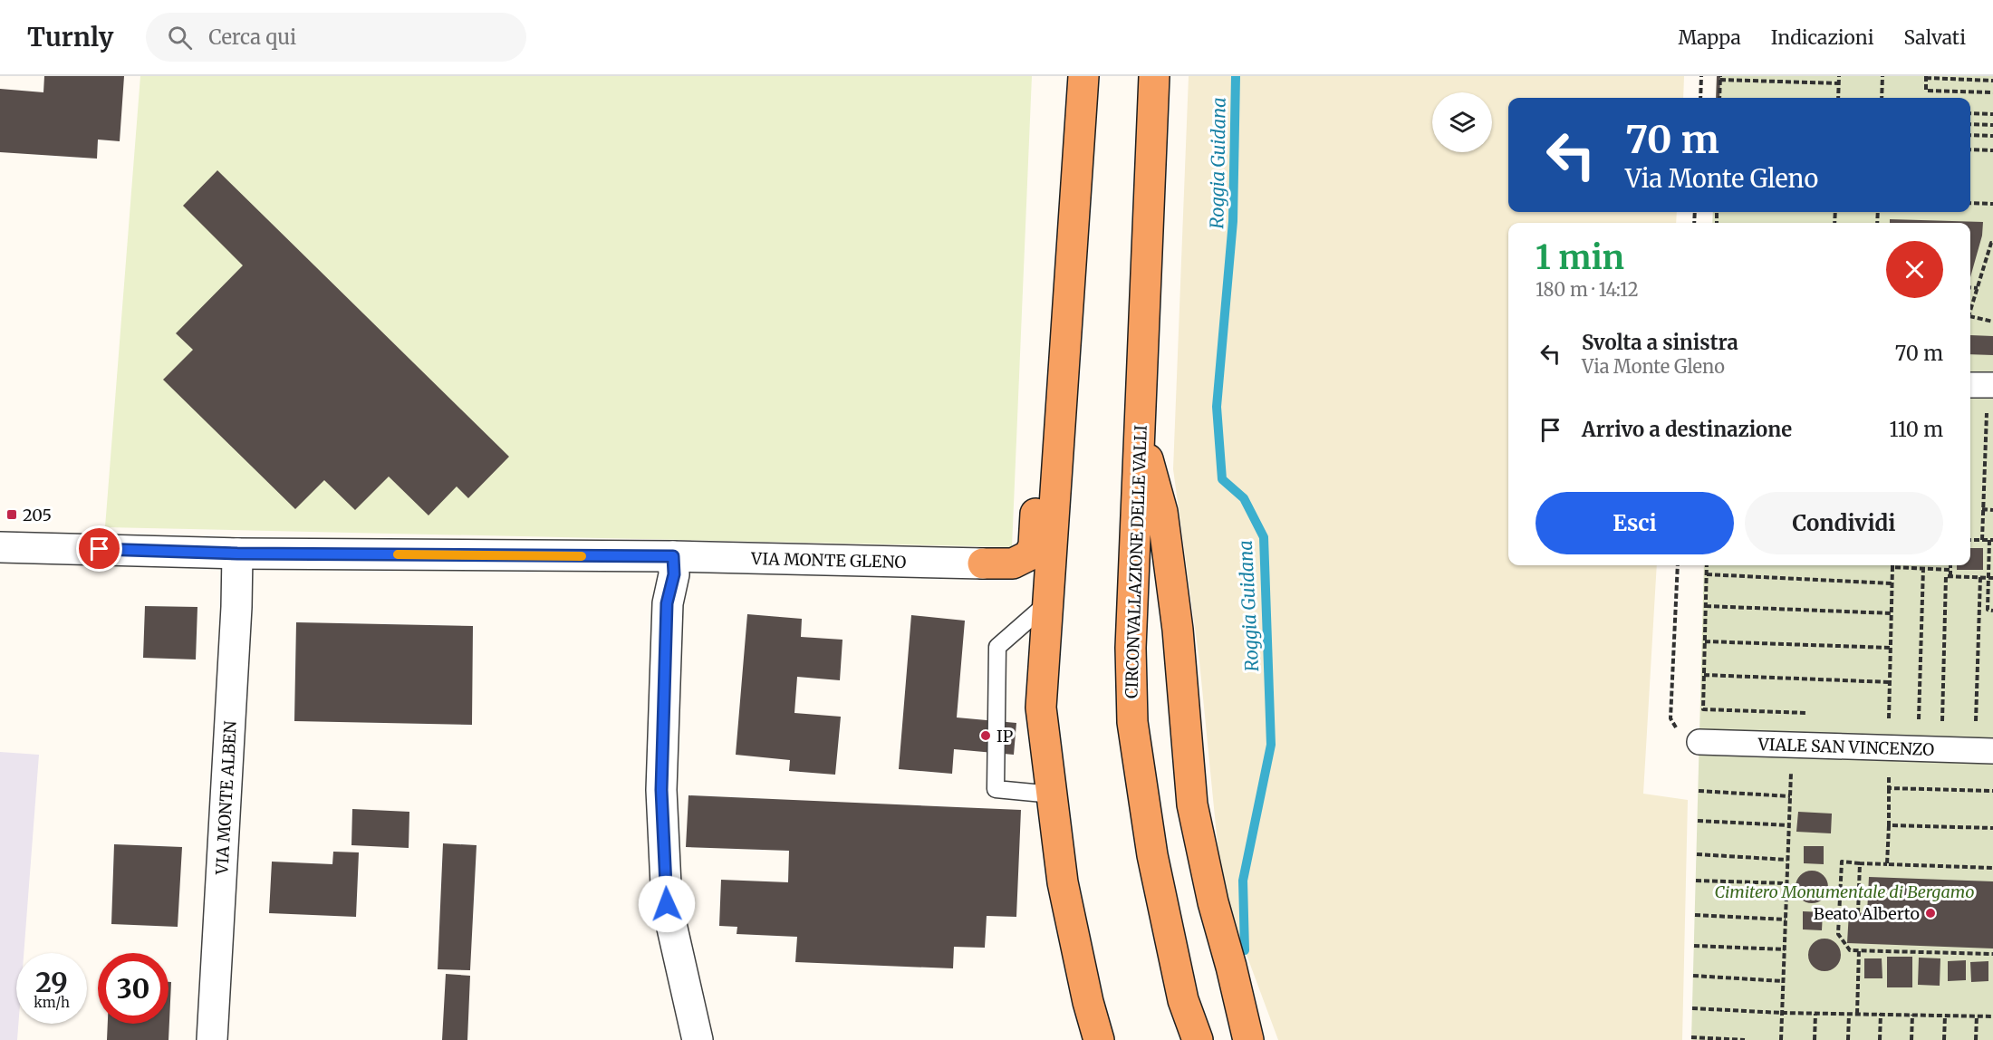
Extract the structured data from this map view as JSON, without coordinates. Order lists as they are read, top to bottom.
{
  "streets": {
    "highway": ["CIRCONVALLAZIONE DELLE VALLI"],
    "street": ["VIA MONTE GLENO", "VIALE SAN VINCENZO", "VIA MONTE ALBEN"]
  },
  "crossings": [
    ["VIA MONTE GLENO", "VIA MONTE ALBEN"]
  ],
  "water": ["Roggia Guidana"],
  "parks": ["Cimitero Monumentale di Bergamo"],
  "places": {
    "transit": ["205"],
    "other": ["IP", "Beato Alberto"]
  },
  "page": {
    "header": "Turnly",
    "search": "Cerca qui",
    "nav": ["Mappa", "Indicazioni", "Salvati"],
    "turn": ["70 m", "Via Monte Gleno"],
    "heading": ["1 min", "180 m · 14:12"],
    "list": [
      {
        "name": "Svolta a sinistra",
        "note": "Via Monte Gleno",
        "value": "70 m"
      },
      {
        "name": "Arrivo a destinazione",
        "value": "110 m"
      }
    ],
    "buttons": ["Esci", "Condividi"],
    "speed": "29 km/h",
    "limit": "30"
  }
}
